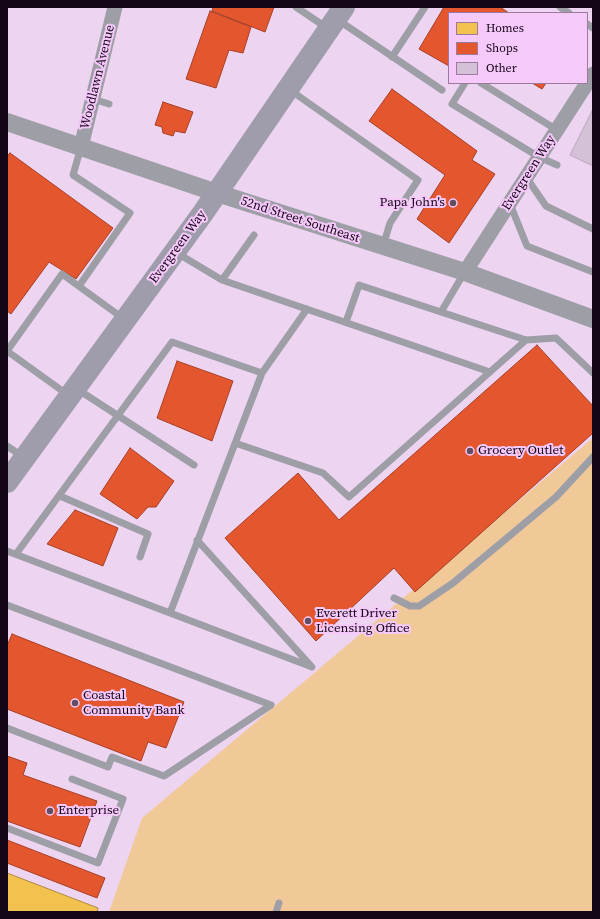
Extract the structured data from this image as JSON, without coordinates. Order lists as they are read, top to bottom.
{
  "streets": {
    "main road": ["Evergreen Way"],
    "street": ["Woodlawn Avenue", "52nd Street Southeast"]
  },
  "crossings": [
    ["Woodlawn Avenue", "52nd Street Southeast"],
    ["Evergreen Way", "52nd Street Southeast"]
  ],
  "places": [
    "Papa John's",
    "Grocery Outlet",
    "Everett Driver Licensing Office",
    "Coastal Community Bank",
    "Enterprise"
  ],
  "legend": ["Homes", "Shops", "Other"]
}
